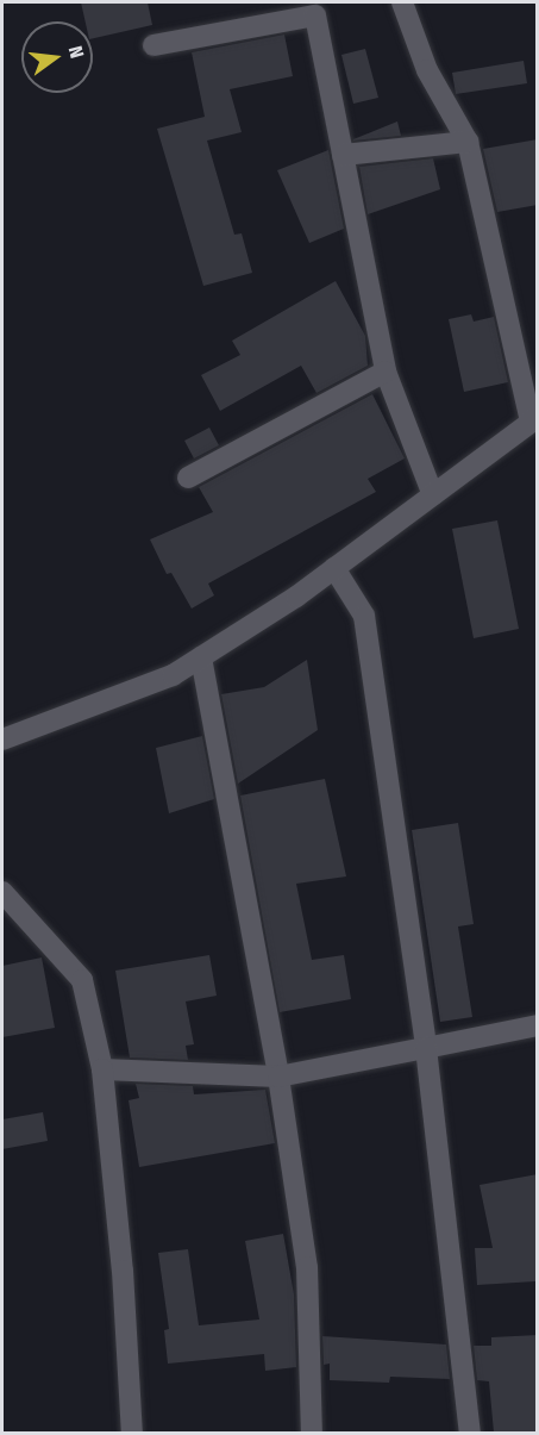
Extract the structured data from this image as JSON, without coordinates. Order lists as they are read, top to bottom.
{
  "north": "right"
}
